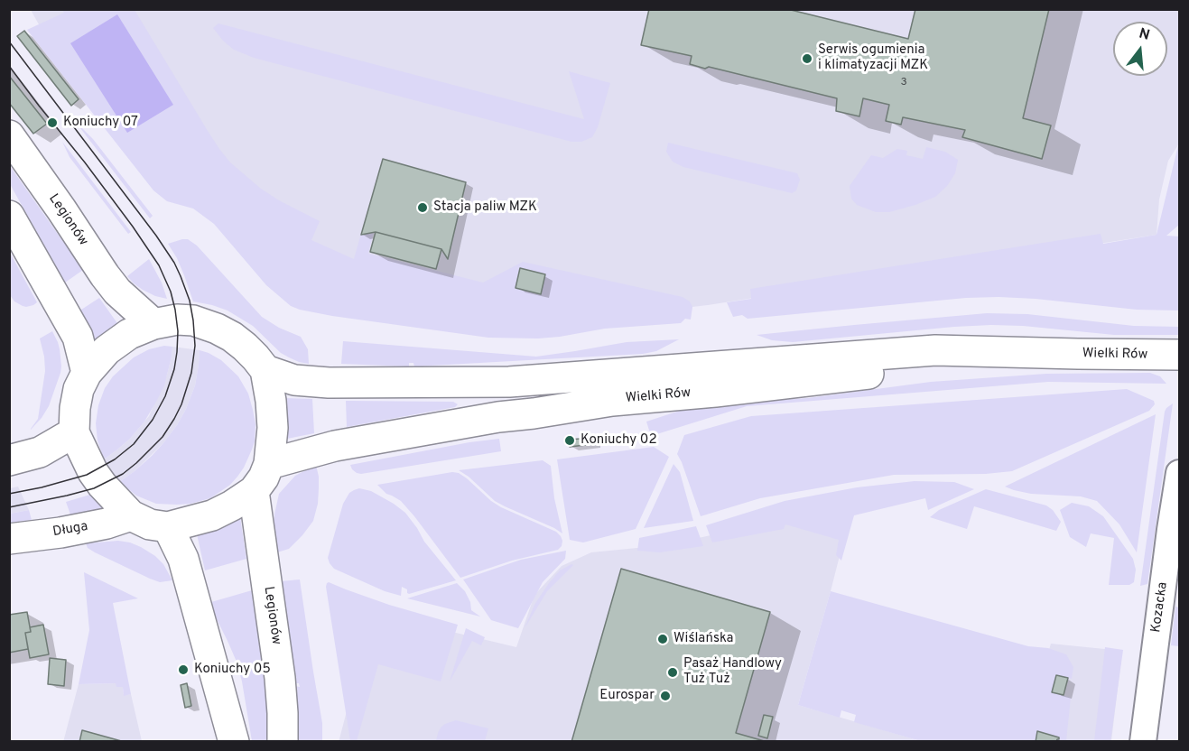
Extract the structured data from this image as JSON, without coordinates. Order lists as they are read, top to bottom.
{
  "streets": {
    "street": [
      "Legionów",
      "Wielki Rów",
      "Długa",
      "Kozacka"
    ]
  },
  "places": [
    "Serwis ogumienia i klimatyzacji MZK",
    "Koniuchy 07",
    "Stacja paliw MZK",
    "Koniuchy 02",
    "Wiślańska",
    "Koniuchy 05",
    "Pasaż Handlowy Tuż Tuż",
    "Eurospar"
  ],
  "house_numbers": ["3"],
  "north": "top"
}
